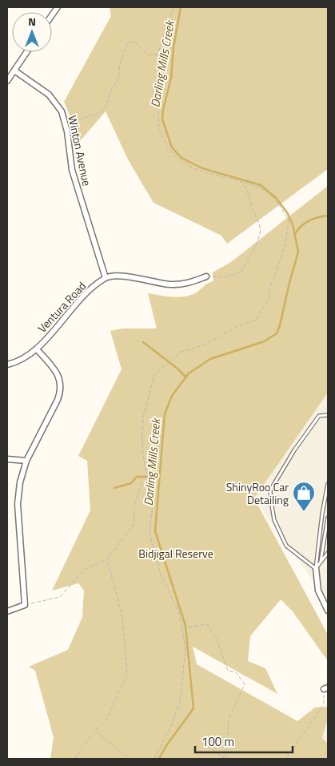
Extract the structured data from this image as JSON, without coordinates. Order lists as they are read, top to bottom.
{
  "streets": {
    "street": ["Winton Avenue", "Ventura Road"]
  },
  "crossings": [
    ["Winton Avenue", "Ventura Road"]
  ],
  "water": ["Darling Mills Creek"],
  "parks": ["Bidjigal Reserve"],
  "places": {
    "shop": ["ShinyRoo Car Detailing"]
  },
  "scale_bar": "100 m",
  "north": "top"
}
